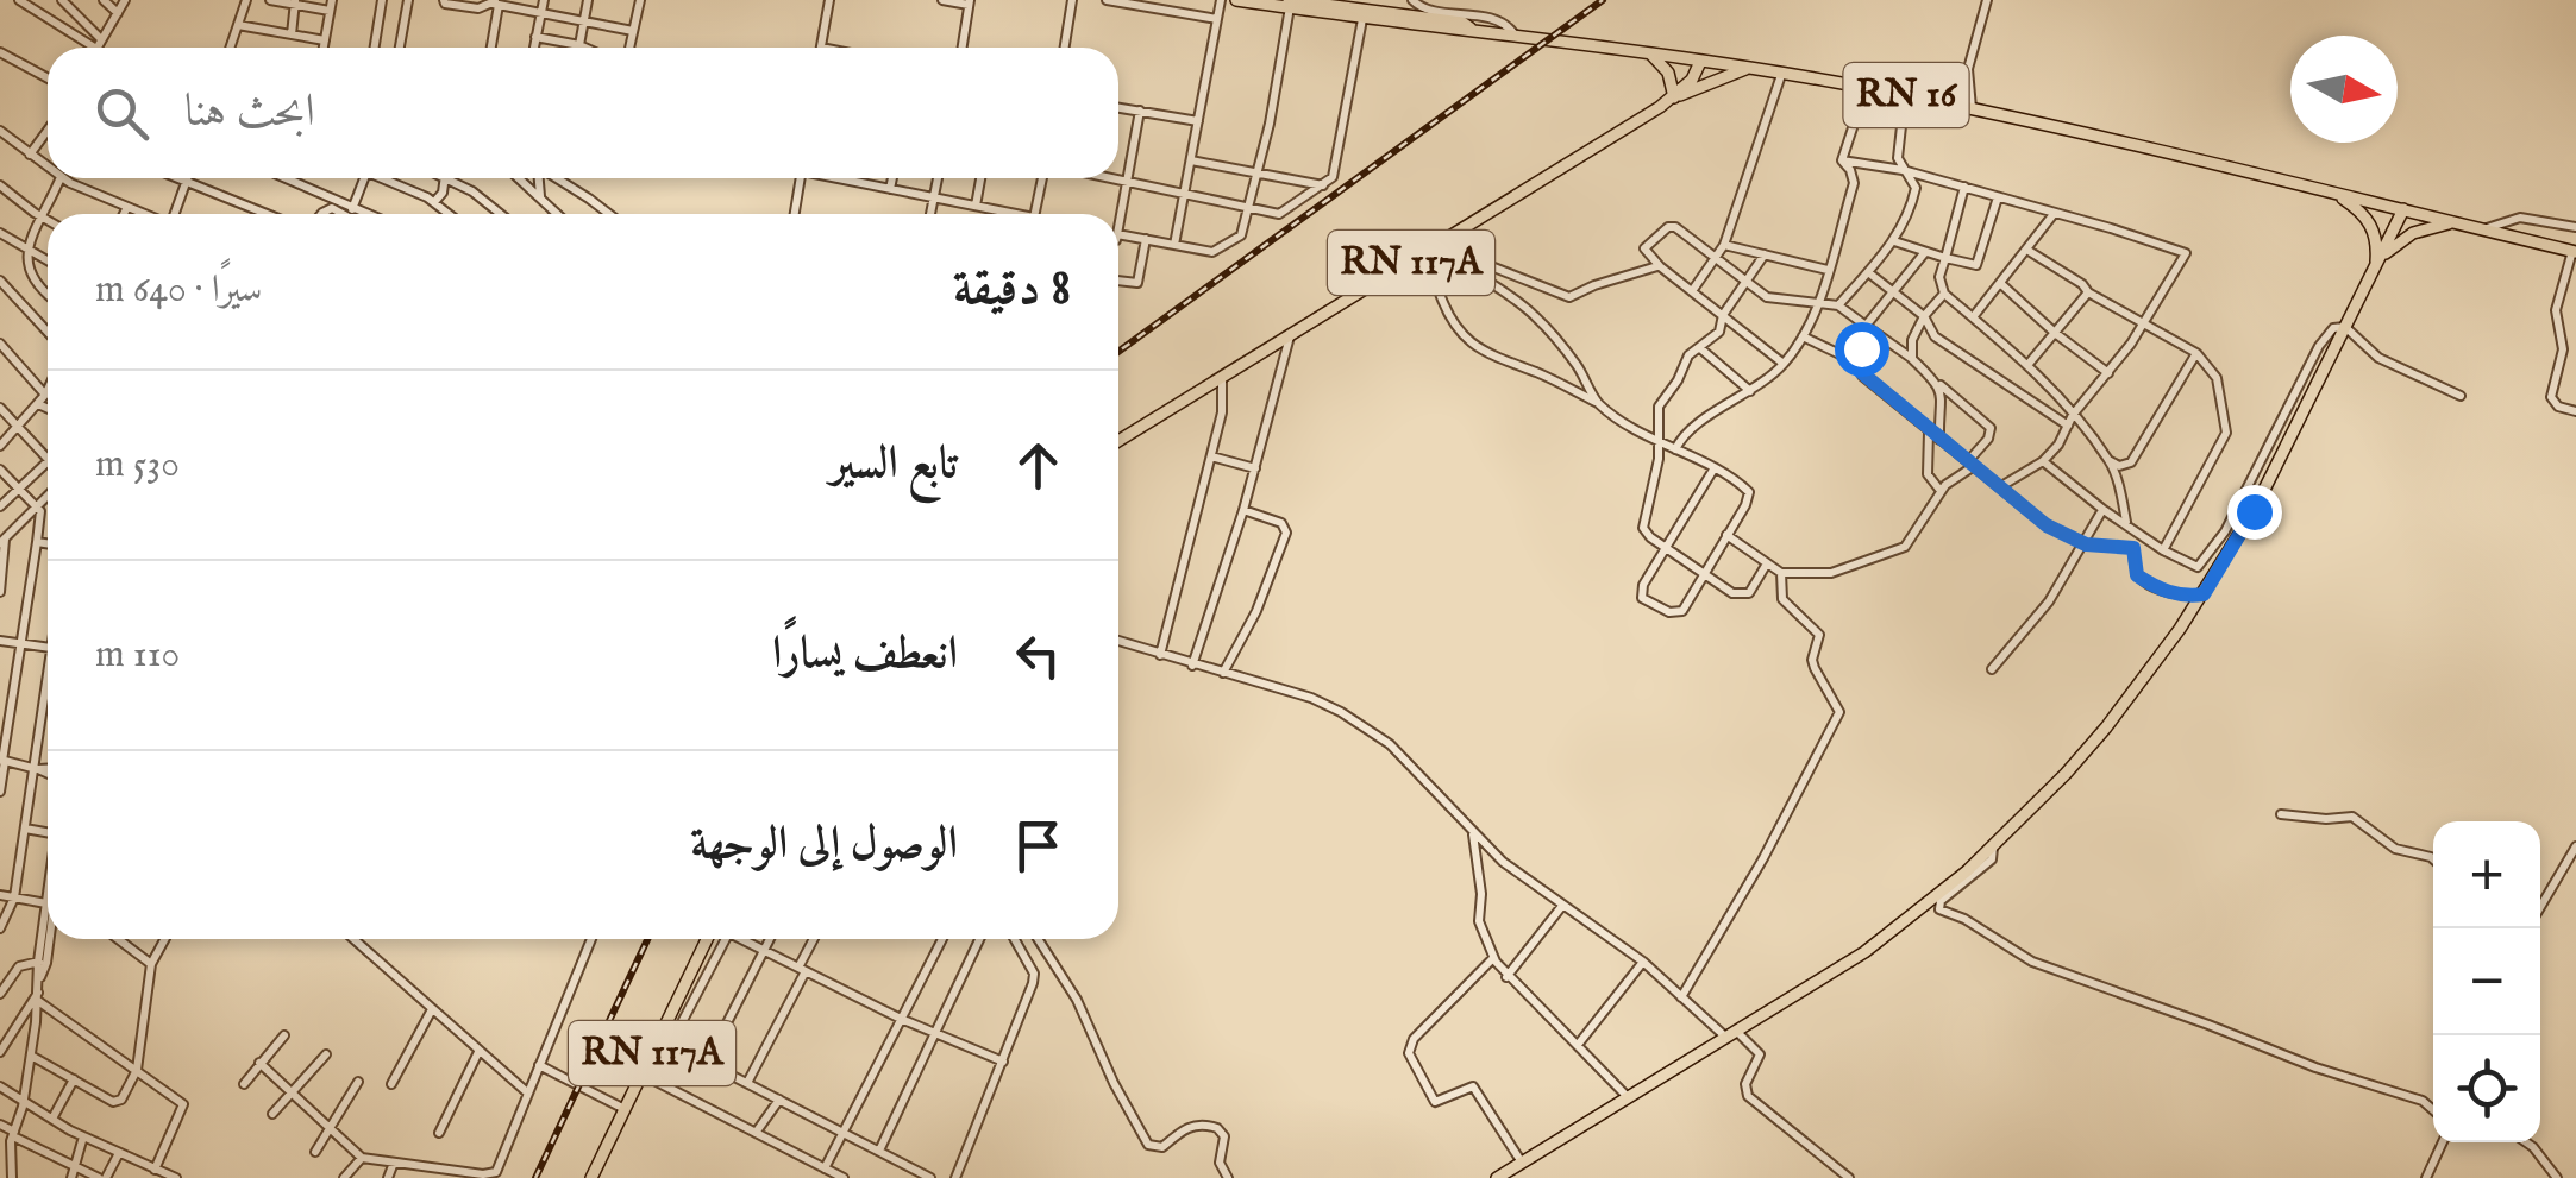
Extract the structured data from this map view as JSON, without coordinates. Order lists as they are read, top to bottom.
{
  "streets": {
    "main road": ["RN 16", "RN 117A"]
  },
  "crossings": [
    ["RN 16", "RN 117A"]
  ],
  "north": "right",
  "page": {
    "search": "ابحث هنا",
    "heading": ["8 دقيقة", "سيرًا · 640 m"],
    "list": [
      ["تابع السير", "530 m"],
      ["انعطف يسارًا", "110 m"],
      "الوصول إلى الوجهة"
    ],
    "map_buttons": ["+", "−"]
  }
}
